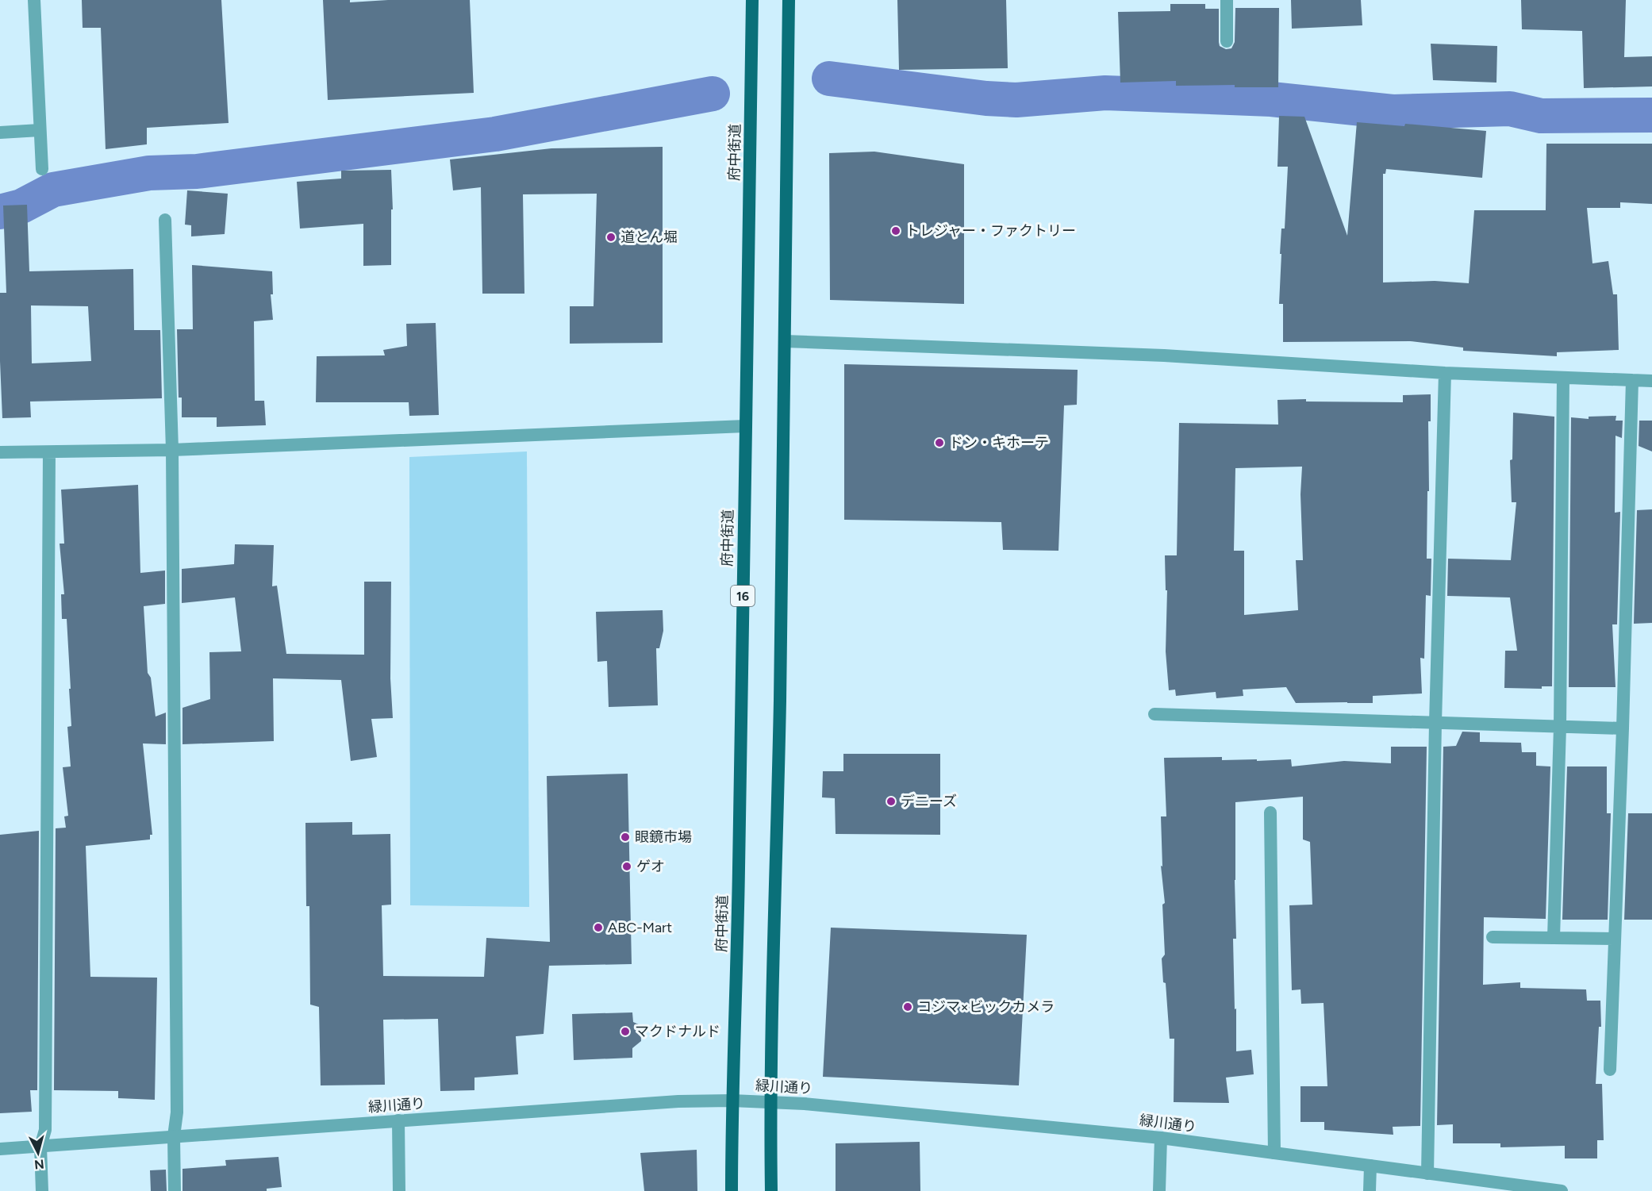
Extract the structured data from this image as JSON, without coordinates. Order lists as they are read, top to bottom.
{
  "streets": {
    "main road": ["府中街道", "16"],
    "street": ["緑川通り"]
  },
  "crossings": [
    ["府中街道", "緑川通り"]
  ],
  "places": [
    "トレジャー・ファクトリー",
    "道とん堀",
    "ドン・キホーテ",
    "デニーズ",
    "眼鏡市場",
    "ゲオ",
    "ABC-Mart",
    "コジマ×ビックカメラ",
    "マクドナルド"
  ],
  "north": "bottom"
}
